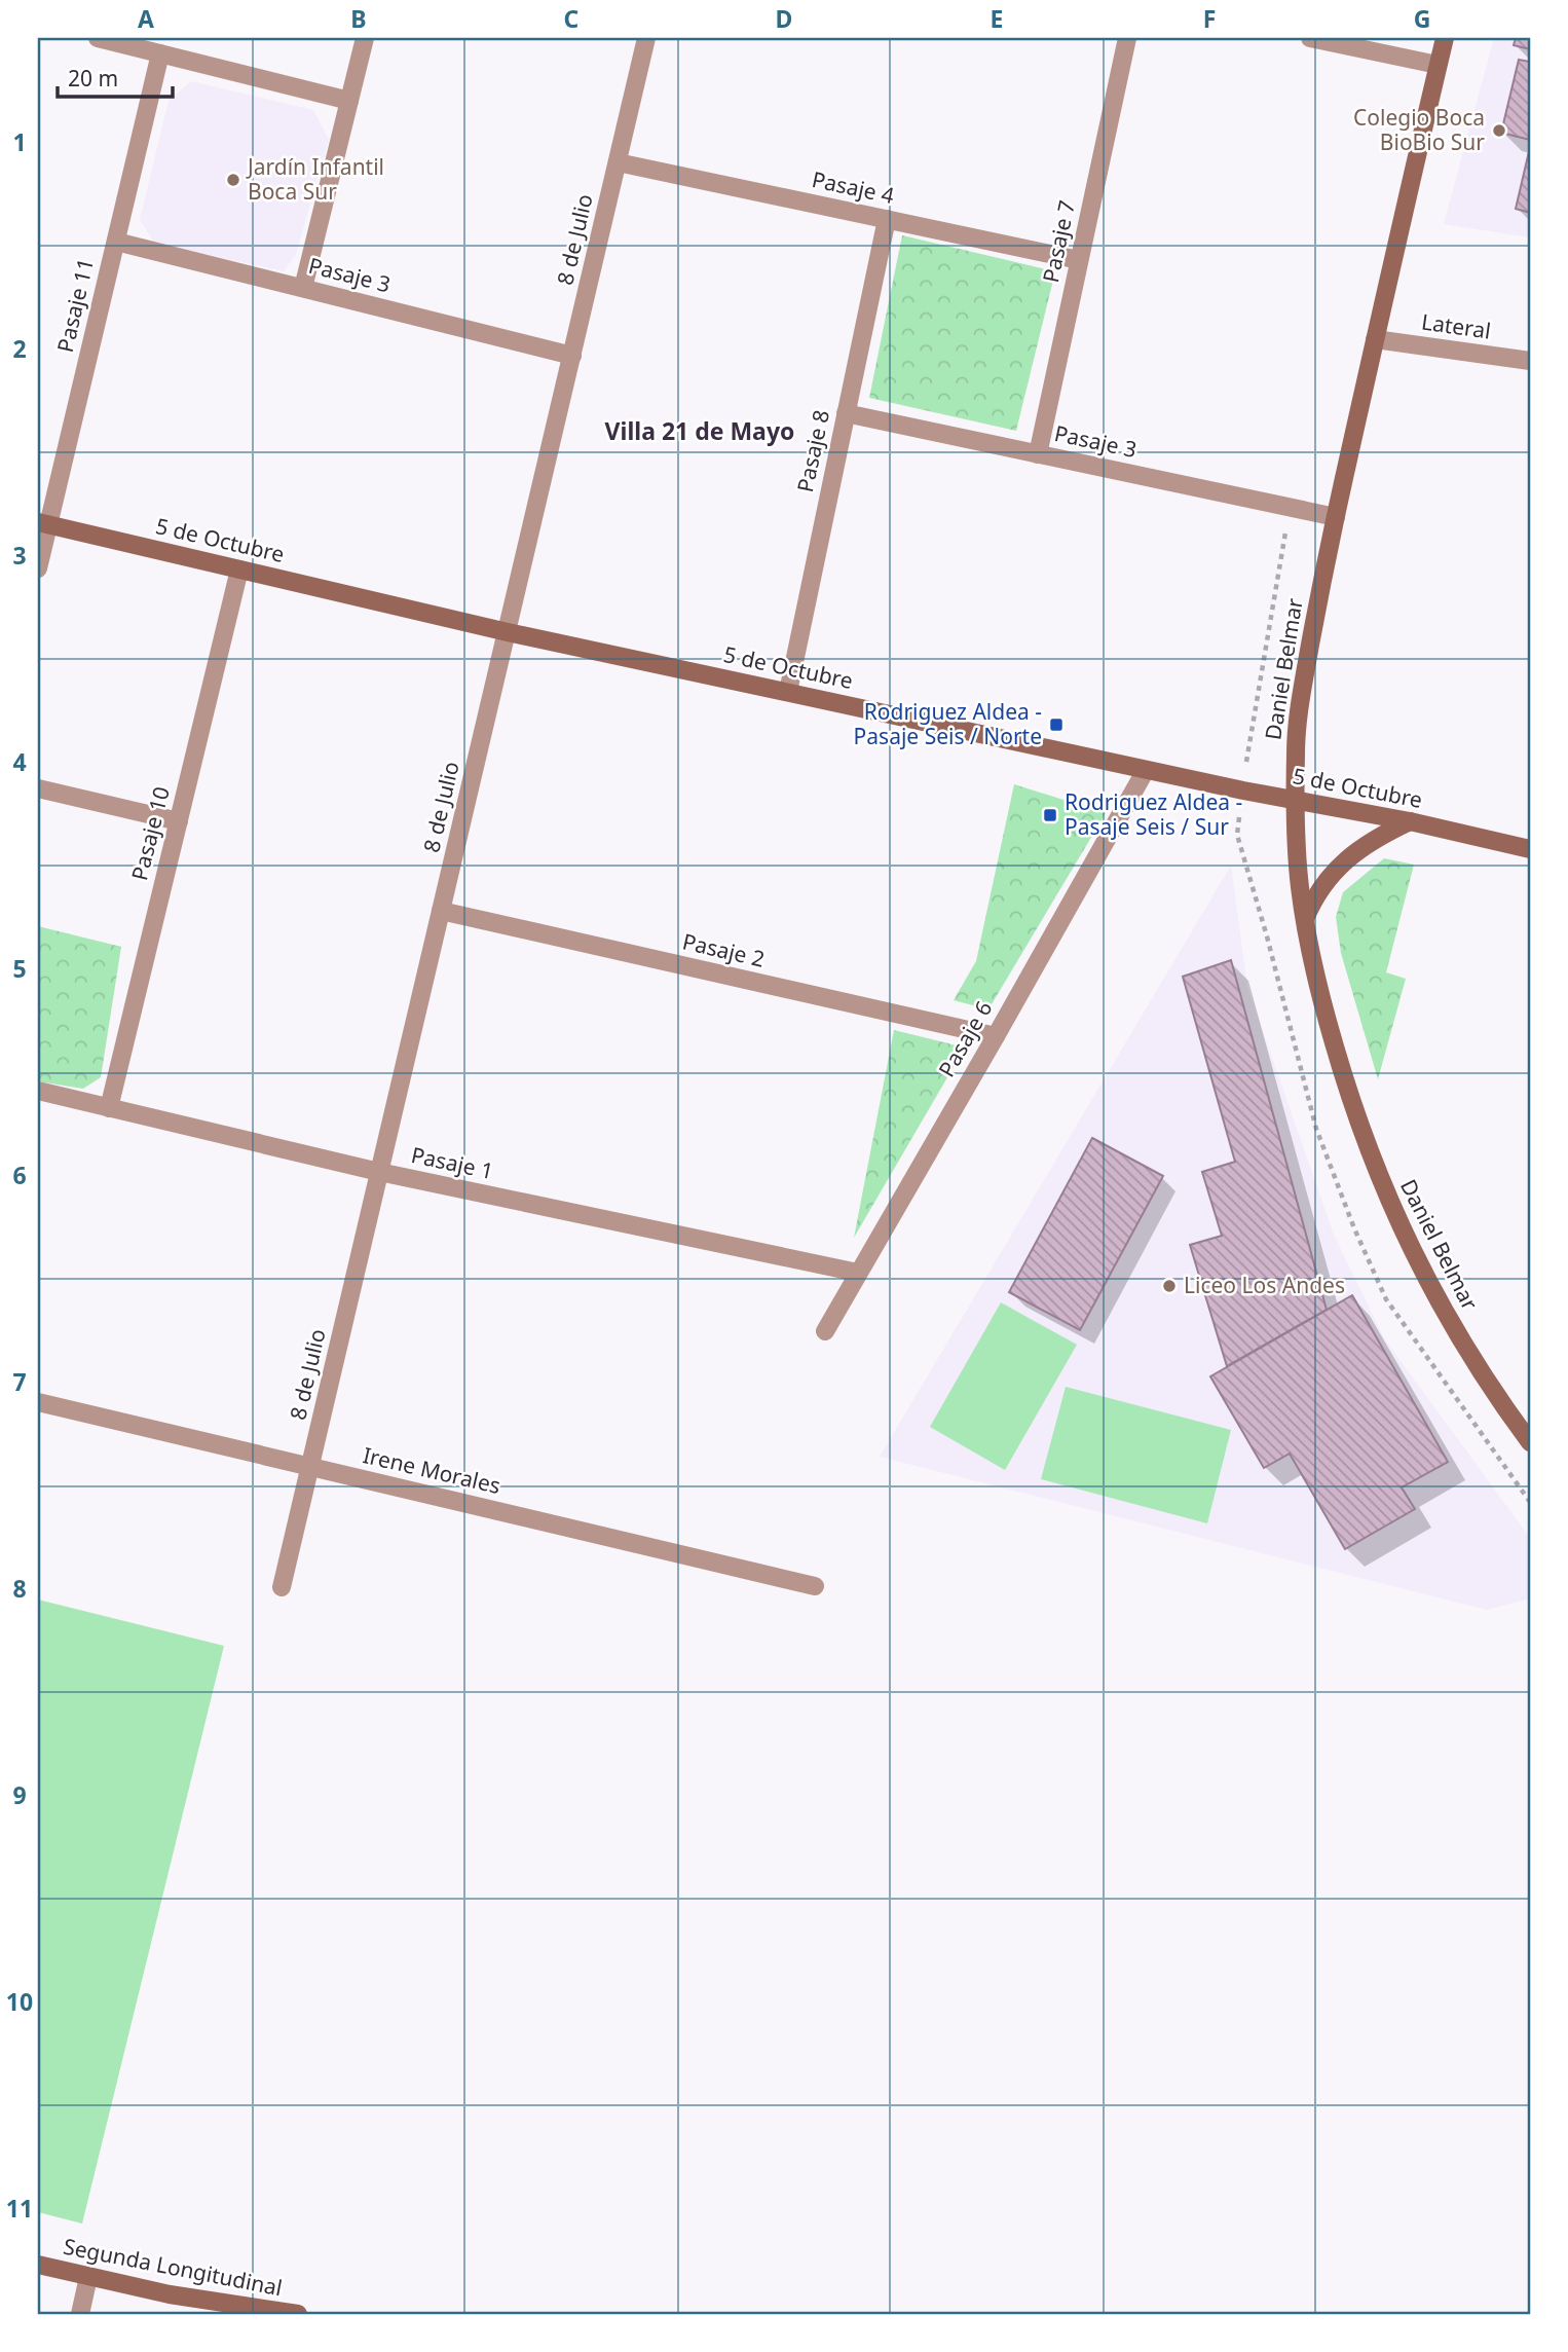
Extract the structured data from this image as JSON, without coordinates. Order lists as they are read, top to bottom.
{
  "streets": {
    "main road": ["5 de Octubre", "Daniel Belmar", "Segunda Longitudinal"],
    "street": [
      "Pasaje 4",
      "8 de Julio",
      "Pasaje 7",
      "Pasaje 3",
      "Pasaje 11",
      "Lateral",
      "Pasaje 8",
      "Pasaje 10",
      "Pasaje 2",
      "Pasaje 6",
      "Pasaje 1",
      "Irene Morales"
    ]
  },
  "crossings": [
    ["Pasaje 4", "8 de Julio"],
    ["Pasaje 4", "Pasaje 7"],
    ["Pasaje 4", "Pasaje 8"],
    ["8 de Julio", "Pasaje 3"],
    ["8 de Julio", "5 de Octubre"],
    ["8 de Julio", "Pasaje 2"],
    ["8 de Julio", "Pasaje 1"],
    ["8 de Julio", "Irene Morales"],
    ["Pasaje 7", "Pasaje 3"],
    ["Pasaje 3", "Pasaje 11"],
    ["Pasaje 3", "Pasaje 8"],
    ["Pasaje 3", "Daniel Belmar"],
    ["Pasaje 11", "5 de Octubre"],
    ["Lateral", "Daniel Belmar"],
    ["Pasaje 8", "5 de Octubre"],
    ["5 de Octubre", "Daniel Belmar"],
    ["5 de Octubre", "Pasaje 10"],
    ["5 de Octubre", "Pasaje 6"],
    ["Pasaje 10", "Pasaje 1"],
    ["Pasaje 2", "Pasaje 6"],
    ["Pasaje 6", "Pasaje 1"]
  ],
  "districts": ["Villa 21 de Mayo"],
  "places": {
    "other": ["Colegio Boca BioBio Sur", "Jardín Infantil Boca Sur", "Liceo Los Andes"],
    "transit": ["Rodriguez Aldea - Pasaje Seis / Norte", "Rodriguez Aldea - Pasaje Seis / Sur"]
  },
  "scale_bar": "20 m",
  "grid": {
    "columns": [
      "A",
      "B",
      "C",
      "D",
      "E",
      "F",
      "G"
    ],
    "rows": [
      "1",
      "2",
      "3",
      "4",
      "5",
      "6",
      "7",
      "8",
      "9",
      "10",
      "11"
    ]
  }
}
